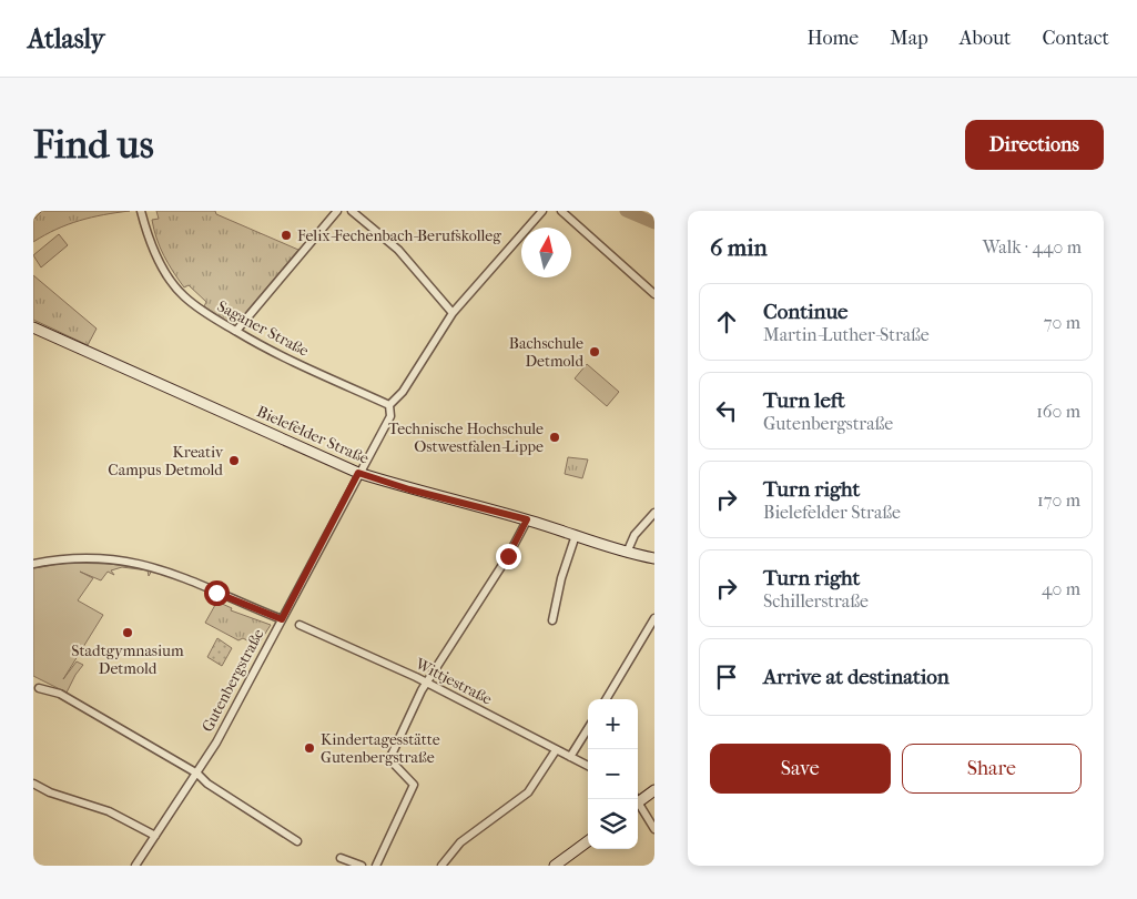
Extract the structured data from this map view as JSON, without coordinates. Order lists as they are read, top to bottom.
{
  "streets": {
    "main road": ["Bielefelder Straße"],
    "street": ["Saganer Straße", "Gutenbergstraße", "Wittjestraße"]
  },
  "crossings": [
    ["Saganer Straße", "Gutenbergstraße"],
    ["Bielefelder Straße", "Gutenbergstraße"]
  ],
  "places": [
    "Felix-Fechenbach-Berufskolleg",
    "Bachschule Detmold",
    "Technische Hochschule Ostwestfalen-Lippe",
    "Kreativ Campus Detmold",
    "Stadtgymnasium Detmold",
    "Kindertagesstätte Gutenbergstraße"
  ],
  "north": "top",
  "page": {
    "header": "Atlasly",
    "nav": [
      "Home",
      "Map",
      "About",
      "Contact"
    ],
    "buttons": [
      "Directions",
      ["Save", "Share"]
    ],
    "title": "Find us",
    "heading": ["6 min", "Walk · 440 m"],
    "list": [
      ["Continue", "Martin-Luther-Straße", "70 m"],
      ["Turn left", "Gutenbergstraße", "160 m"],
      ["Turn right", "Bielefelder Straße", "170 m"],
      ["Turn right", "Schillerstraße", "40 m"],
      "Arrive at destination"
    ],
    "map_buttons": ["+", "−"]
  }
}
